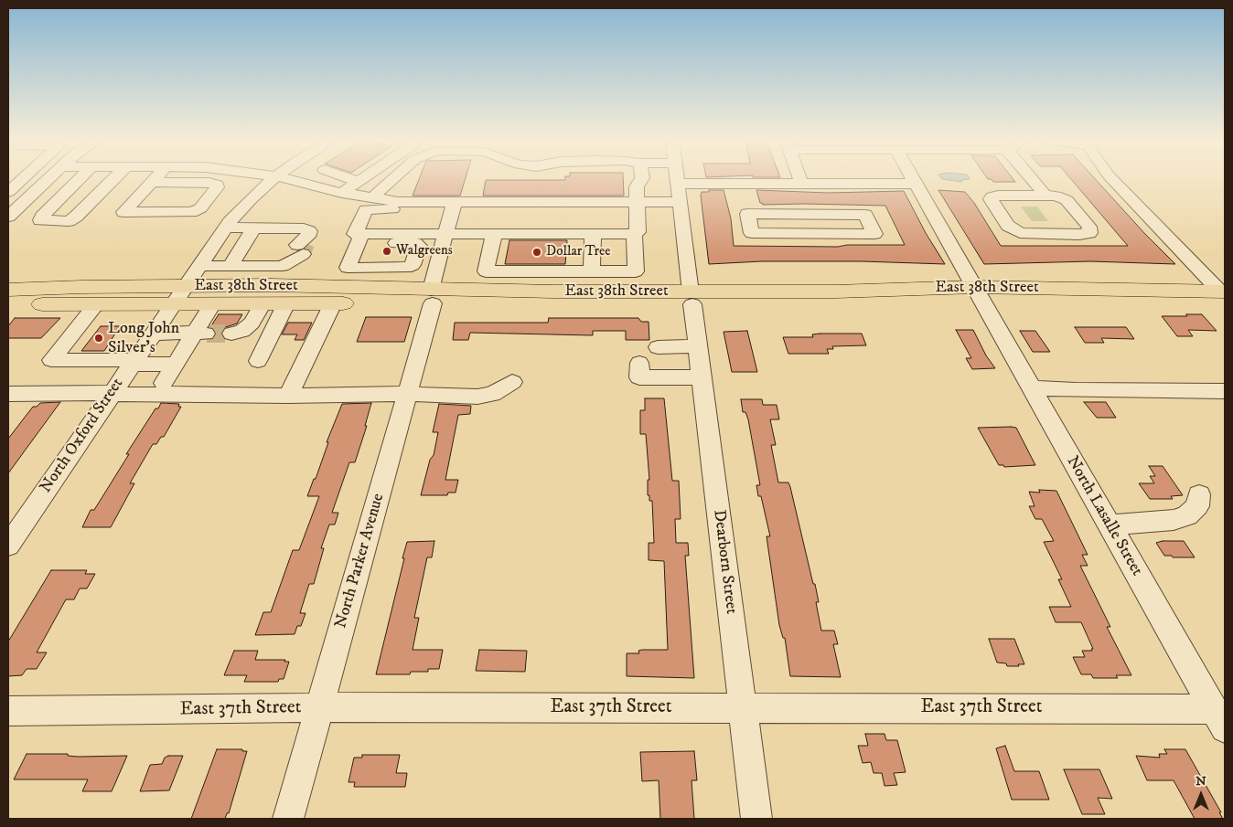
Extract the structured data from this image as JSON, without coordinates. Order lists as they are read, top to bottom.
{
  "streets": {
    "main road": ["East 38th Street"],
    "street": [
      "North Oxford Street",
      "North Lasalle Street",
      "North Parker Avenue",
      "Dearborn Street",
      "East 37th Street"
    ]
  },
  "crossings": [
    ["East 38th Street", "North Oxford Street"],
    ["East 38th Street", "North Lasalle Street"],
    ["East 38th Street", "North Parker Avenue"],
    ["East 38th Street", "Dearborn Street"],
    ["North Lasalle Street", "East 37th Street"],
    ["North Parker Avenue", "East 37th Street"],
    ["Dearborn Street", "East 37th Street"]
  ],
  "places": ["Walgreens", "Dollar Tree", "Long John Silver's"],
  "north": "top"
}
